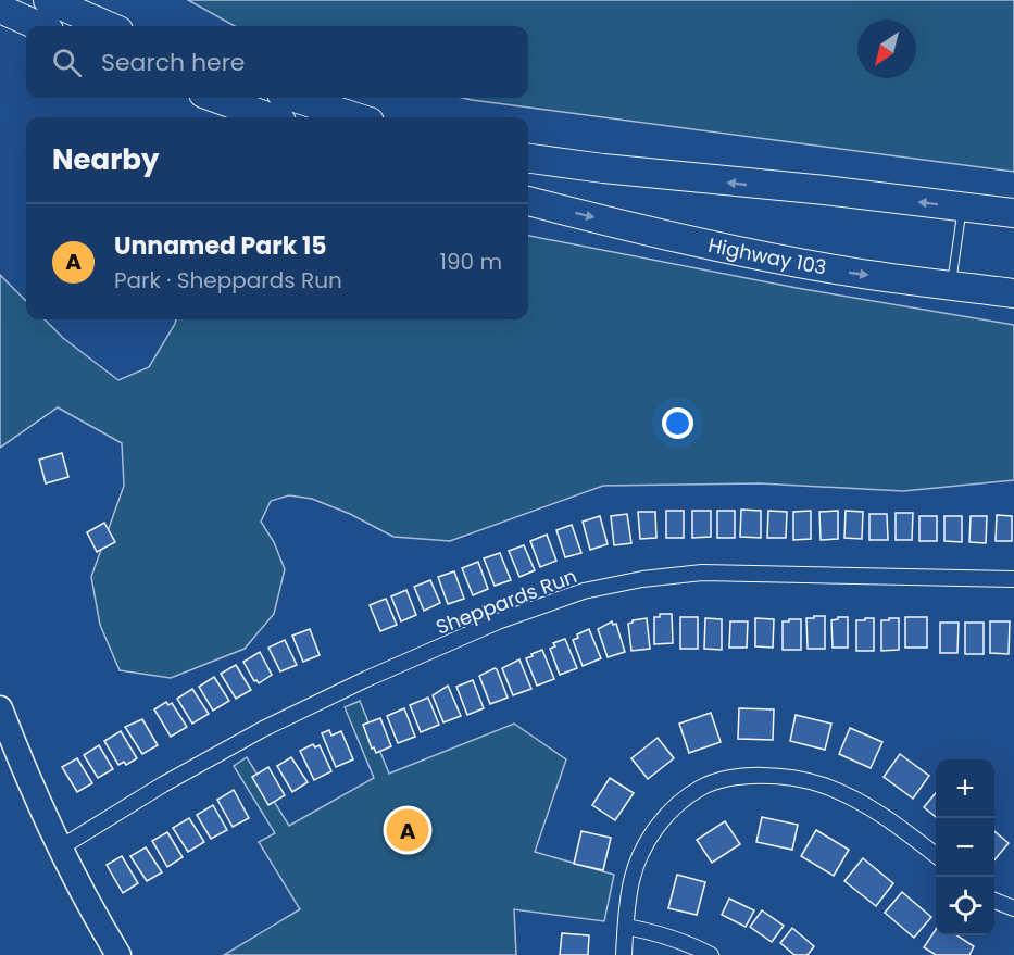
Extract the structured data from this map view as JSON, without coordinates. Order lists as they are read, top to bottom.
{
  "streets": {
    "highway": ["Highway 103"],
    "street": ["Sheppards Run"]
  },
  "north": "bottom left",
  "page": {
    "search": "Search here",
    "heading": "Nearby",
    "list": [
      {
        "mark": "A",
        "name": "Unnamed Park 15",
        "note": "Park · Sheppards Run",
        "value": "190 m"
      }
    ],
    "map_buttons": ["+", "−"],
    "pins": "A"
  }
}
